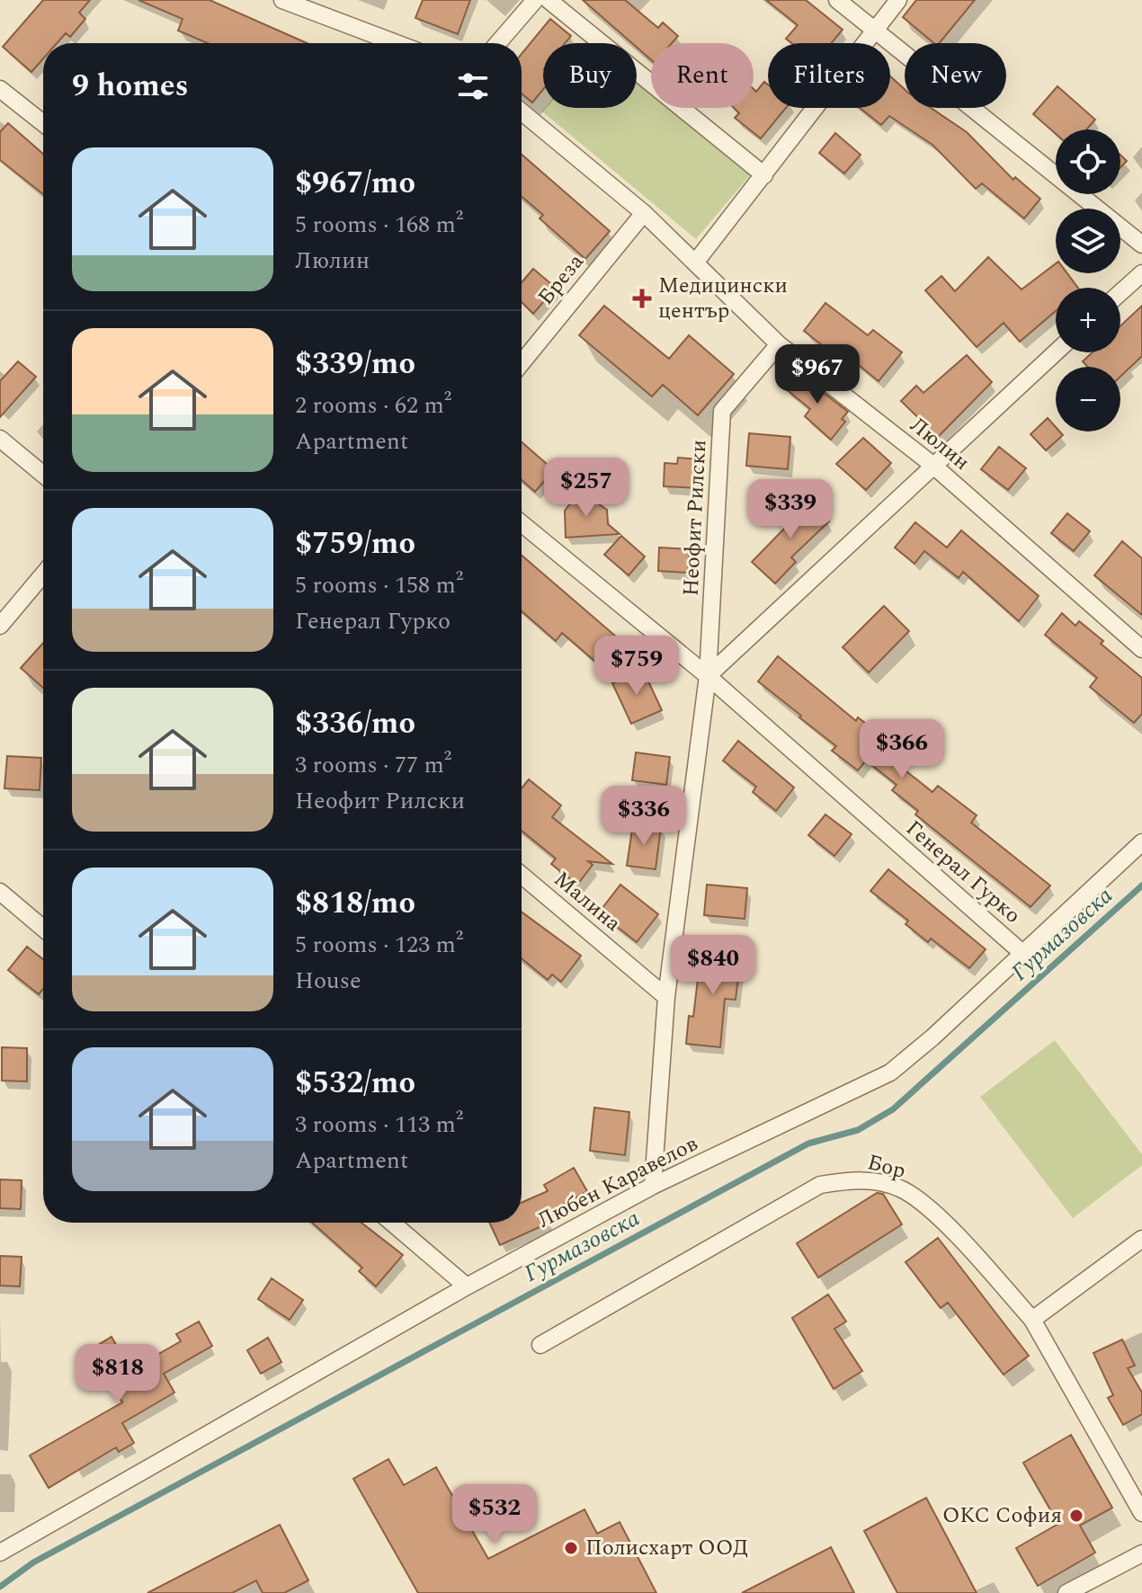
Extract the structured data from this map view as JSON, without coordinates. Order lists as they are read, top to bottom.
{
  "streets": {
    "street": [
      "Бреза",
      "Люлин",
      "Неофит Рилски",
      "Генерал Гурко",
      "Малина",
      "Бор",
      "Любен Каравелов"
    ]
  },
  "crossings": [
    ["Бреза", "Люлин"],
    ["Люлин", "Неофит Рилски"],
    ["Неофит Рилски", "Генерал Гурко"],
    ["Неофит Рилски", "Малина"],
    ["Неофит Рилски", "Любен Каравелов"],
    ["Генерал Гурко", "Любен Каравелов"]
  ],
  "water": ["Гурмазовска"],
  "places": {
    "health": ["Медицински център"],
    "other": ["ОКС София", "Полисхарт ООД"]
  },
  "page": {
    "chip": [
      "Buy",
      "Rent",
      "Filters",
      "New"
    ],
    "heading": "9 homes",
    "map_buttons": ["+", "−"],
    "list": [
      {
        "name": "$967/mo",
        "note": "5 rooms · 168 m² · Люлин"
      },
      {
        "name": "$339/mo",
        "note": "2 rooms · 62 m² · Apartment"
      },
      {
        "name": "$759/mo",
        "note": "5 rooms · 158 m² · Генерал Гурко"
      },
      {
        "name": "$336/mo",
        "note": "3 rooms · 77 m² · Неофит Рилски"
      },
      {
        "name": "$818/mo",
        "note": "5 rooms · 123 m² · House"
      },
      {
        "name": "$532/mo",
        "note": "3 rooms · 113 m² · Apartment"
      }
    ],
    "price": [
      "$967",
      "$257",
      "$339",
      "$759",
      "$366",
      "$336",
      "$840",
      "$818",
      "$532"
    ]
  }
}
